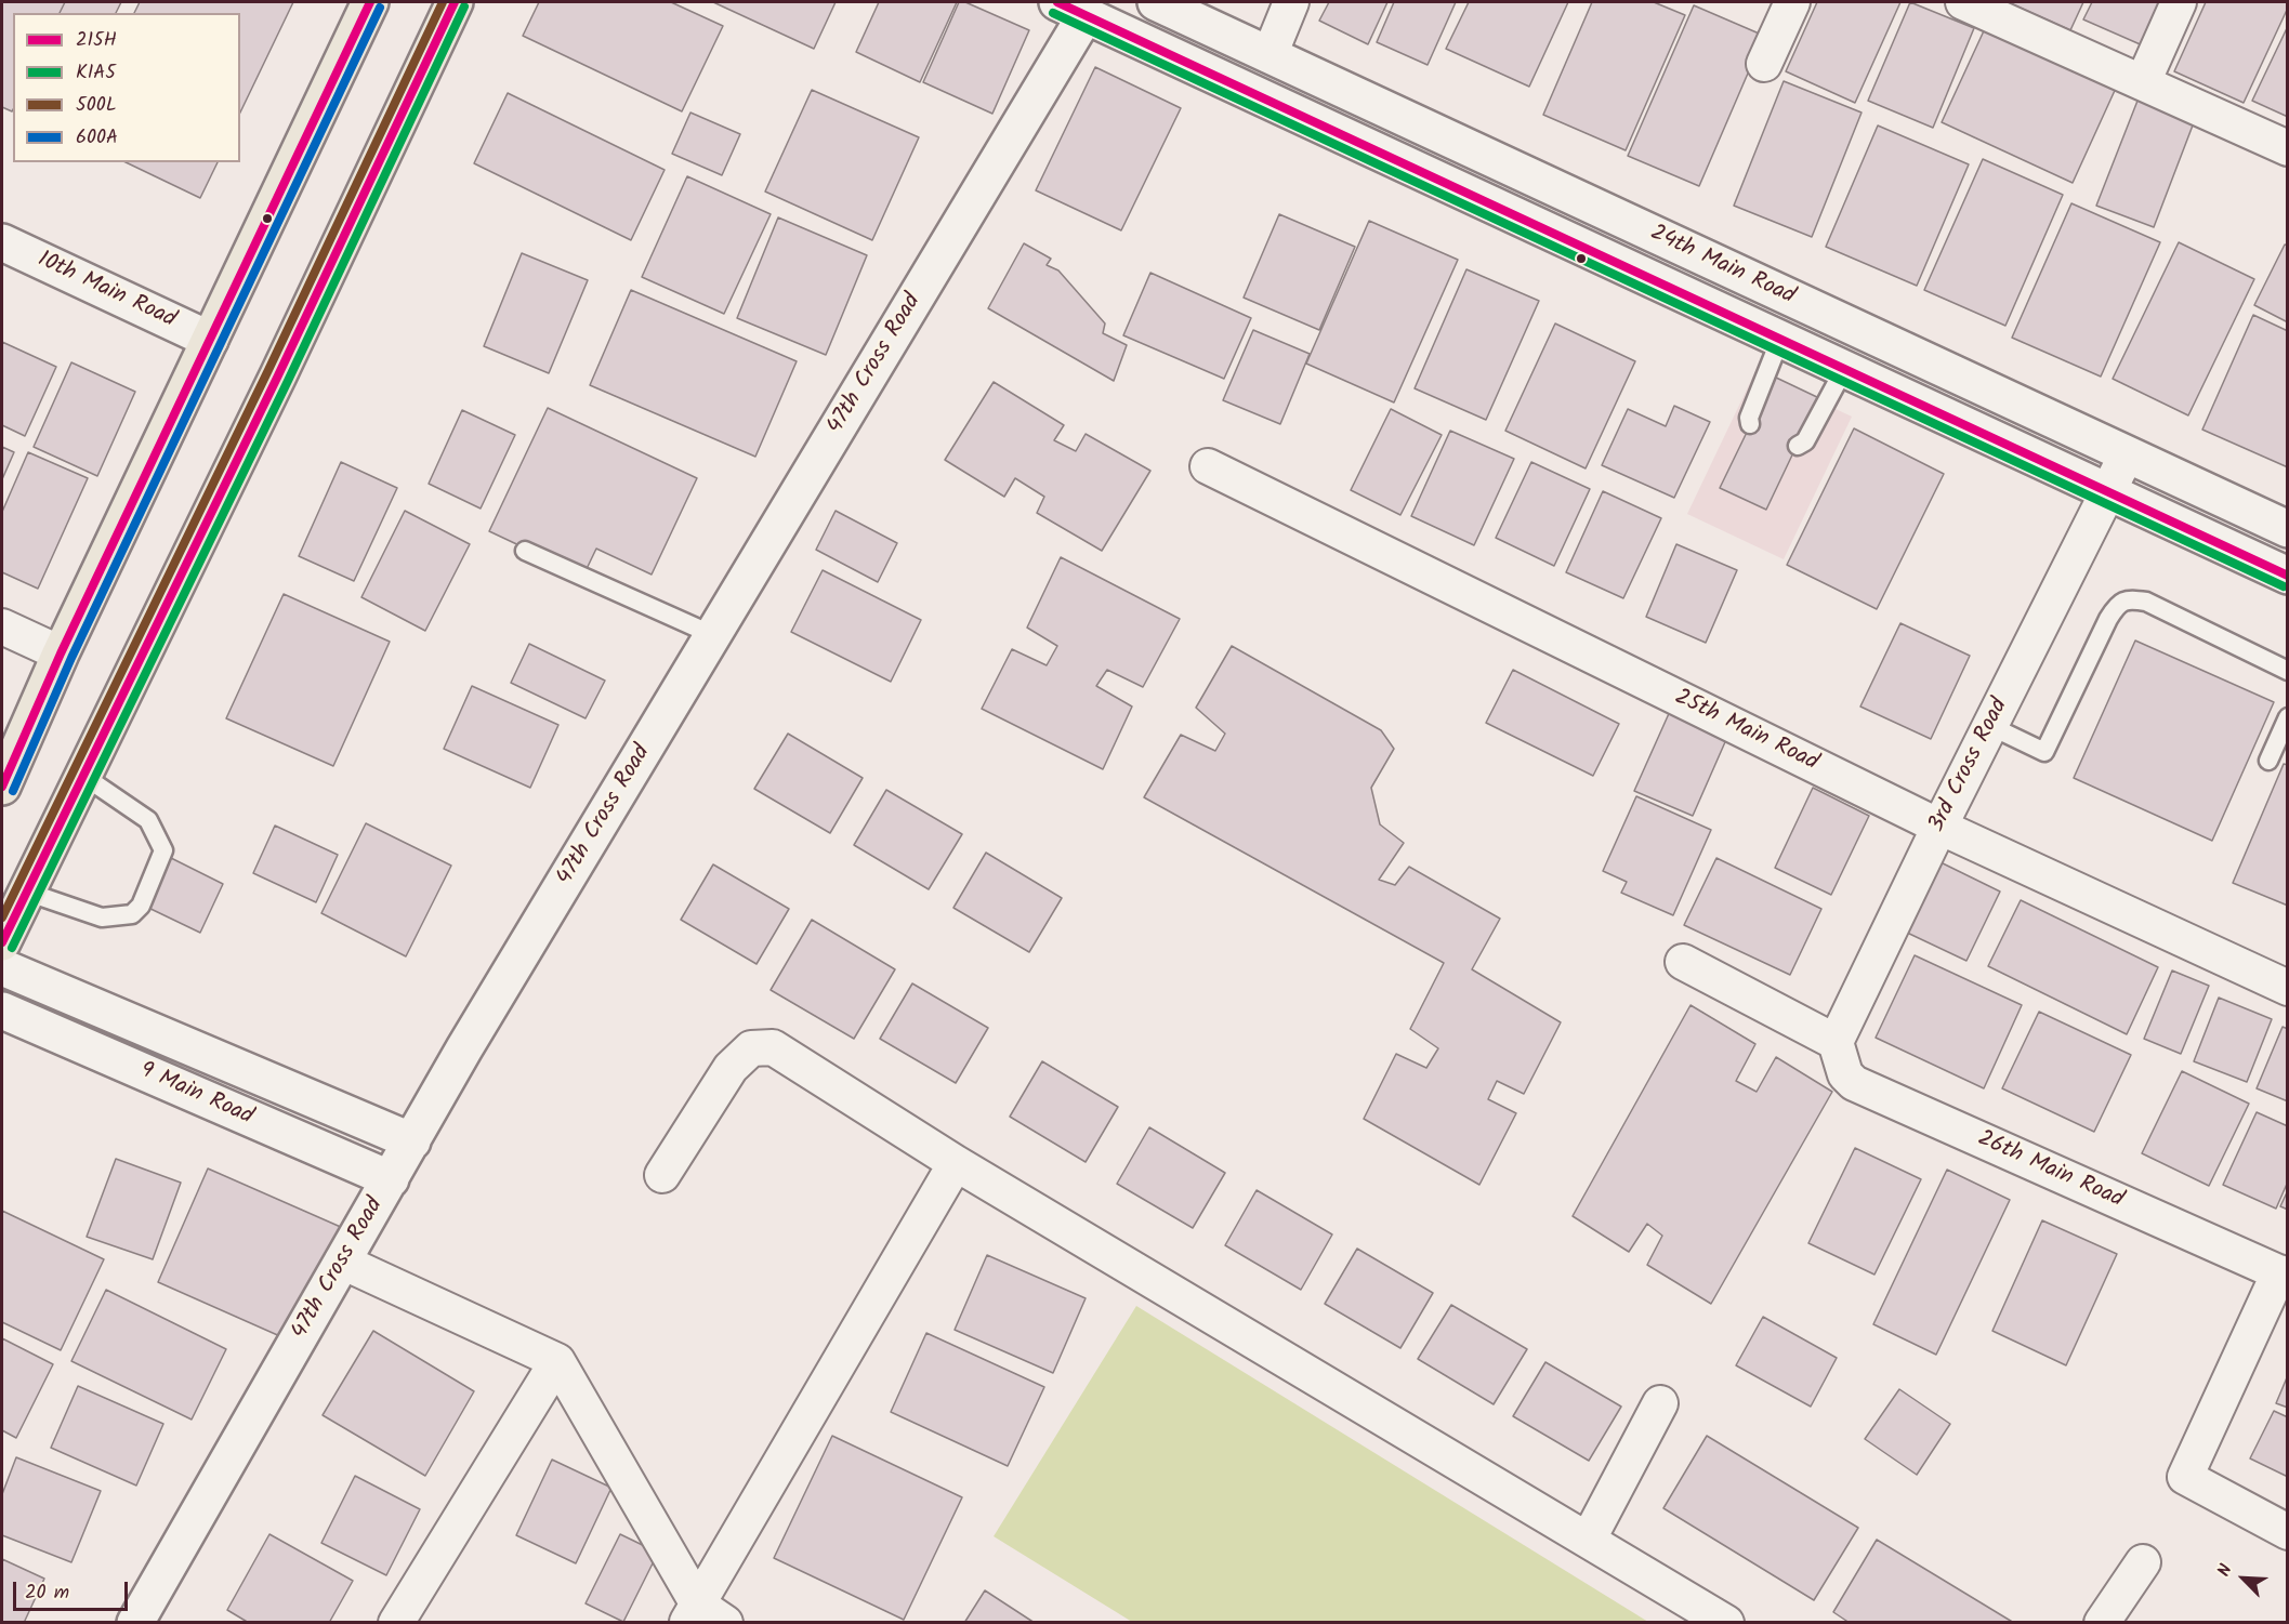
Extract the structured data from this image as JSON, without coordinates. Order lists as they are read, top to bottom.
{
  "streets": {
    "street": [
      "24th Main Road",
      "10th Main Road",
      "47th Cross Road",
      "25th Main Road",
      "3rd Cross Road",
      "9 Main Road",
      "26th Main Road"
    ]
  },
  "crossings": [
    ["24th Main Road", "47th Cross Road"],
    ["24th Main Road", "3rd Cross Road"],
    ["47th Cross Road", "9 Main Road"],
    ["25th Main Road", "3rd Cross Road"],
    ["3rd Cross Road", "26th Main Road"]
  ],
  "lines": [
    "transit line 215H",
    "transit line 500L",
    "transit line KIA5",
    "transit line 600A"
  ],
  "legend": [
    "215H",
    "KIA5",
    "500L",
    "600A"
  ],
  "scale_bar": "20 m",
  "north": "top left"
}
